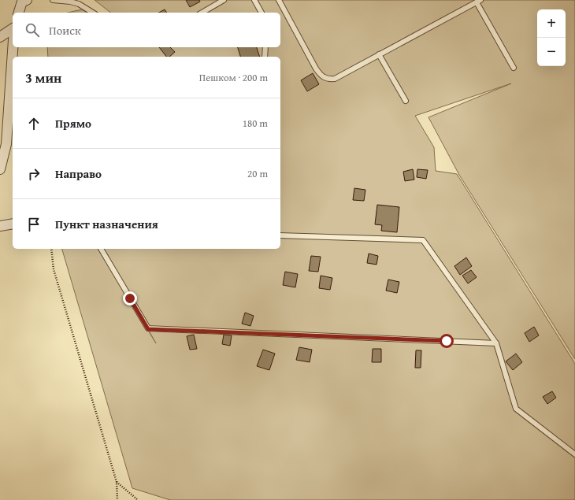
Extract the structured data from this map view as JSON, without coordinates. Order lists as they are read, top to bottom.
{
  "page": {
    "map_buttons": ["+", "−"],
    "search": "Поиск",
    "heading": ["3 мин", "Пешком · 200 m"],
    "list": [
      ["Прямо", "180 m"],
      ["Направо", "20 m"],
      "Пункт назначения"
    ]
  }
}
